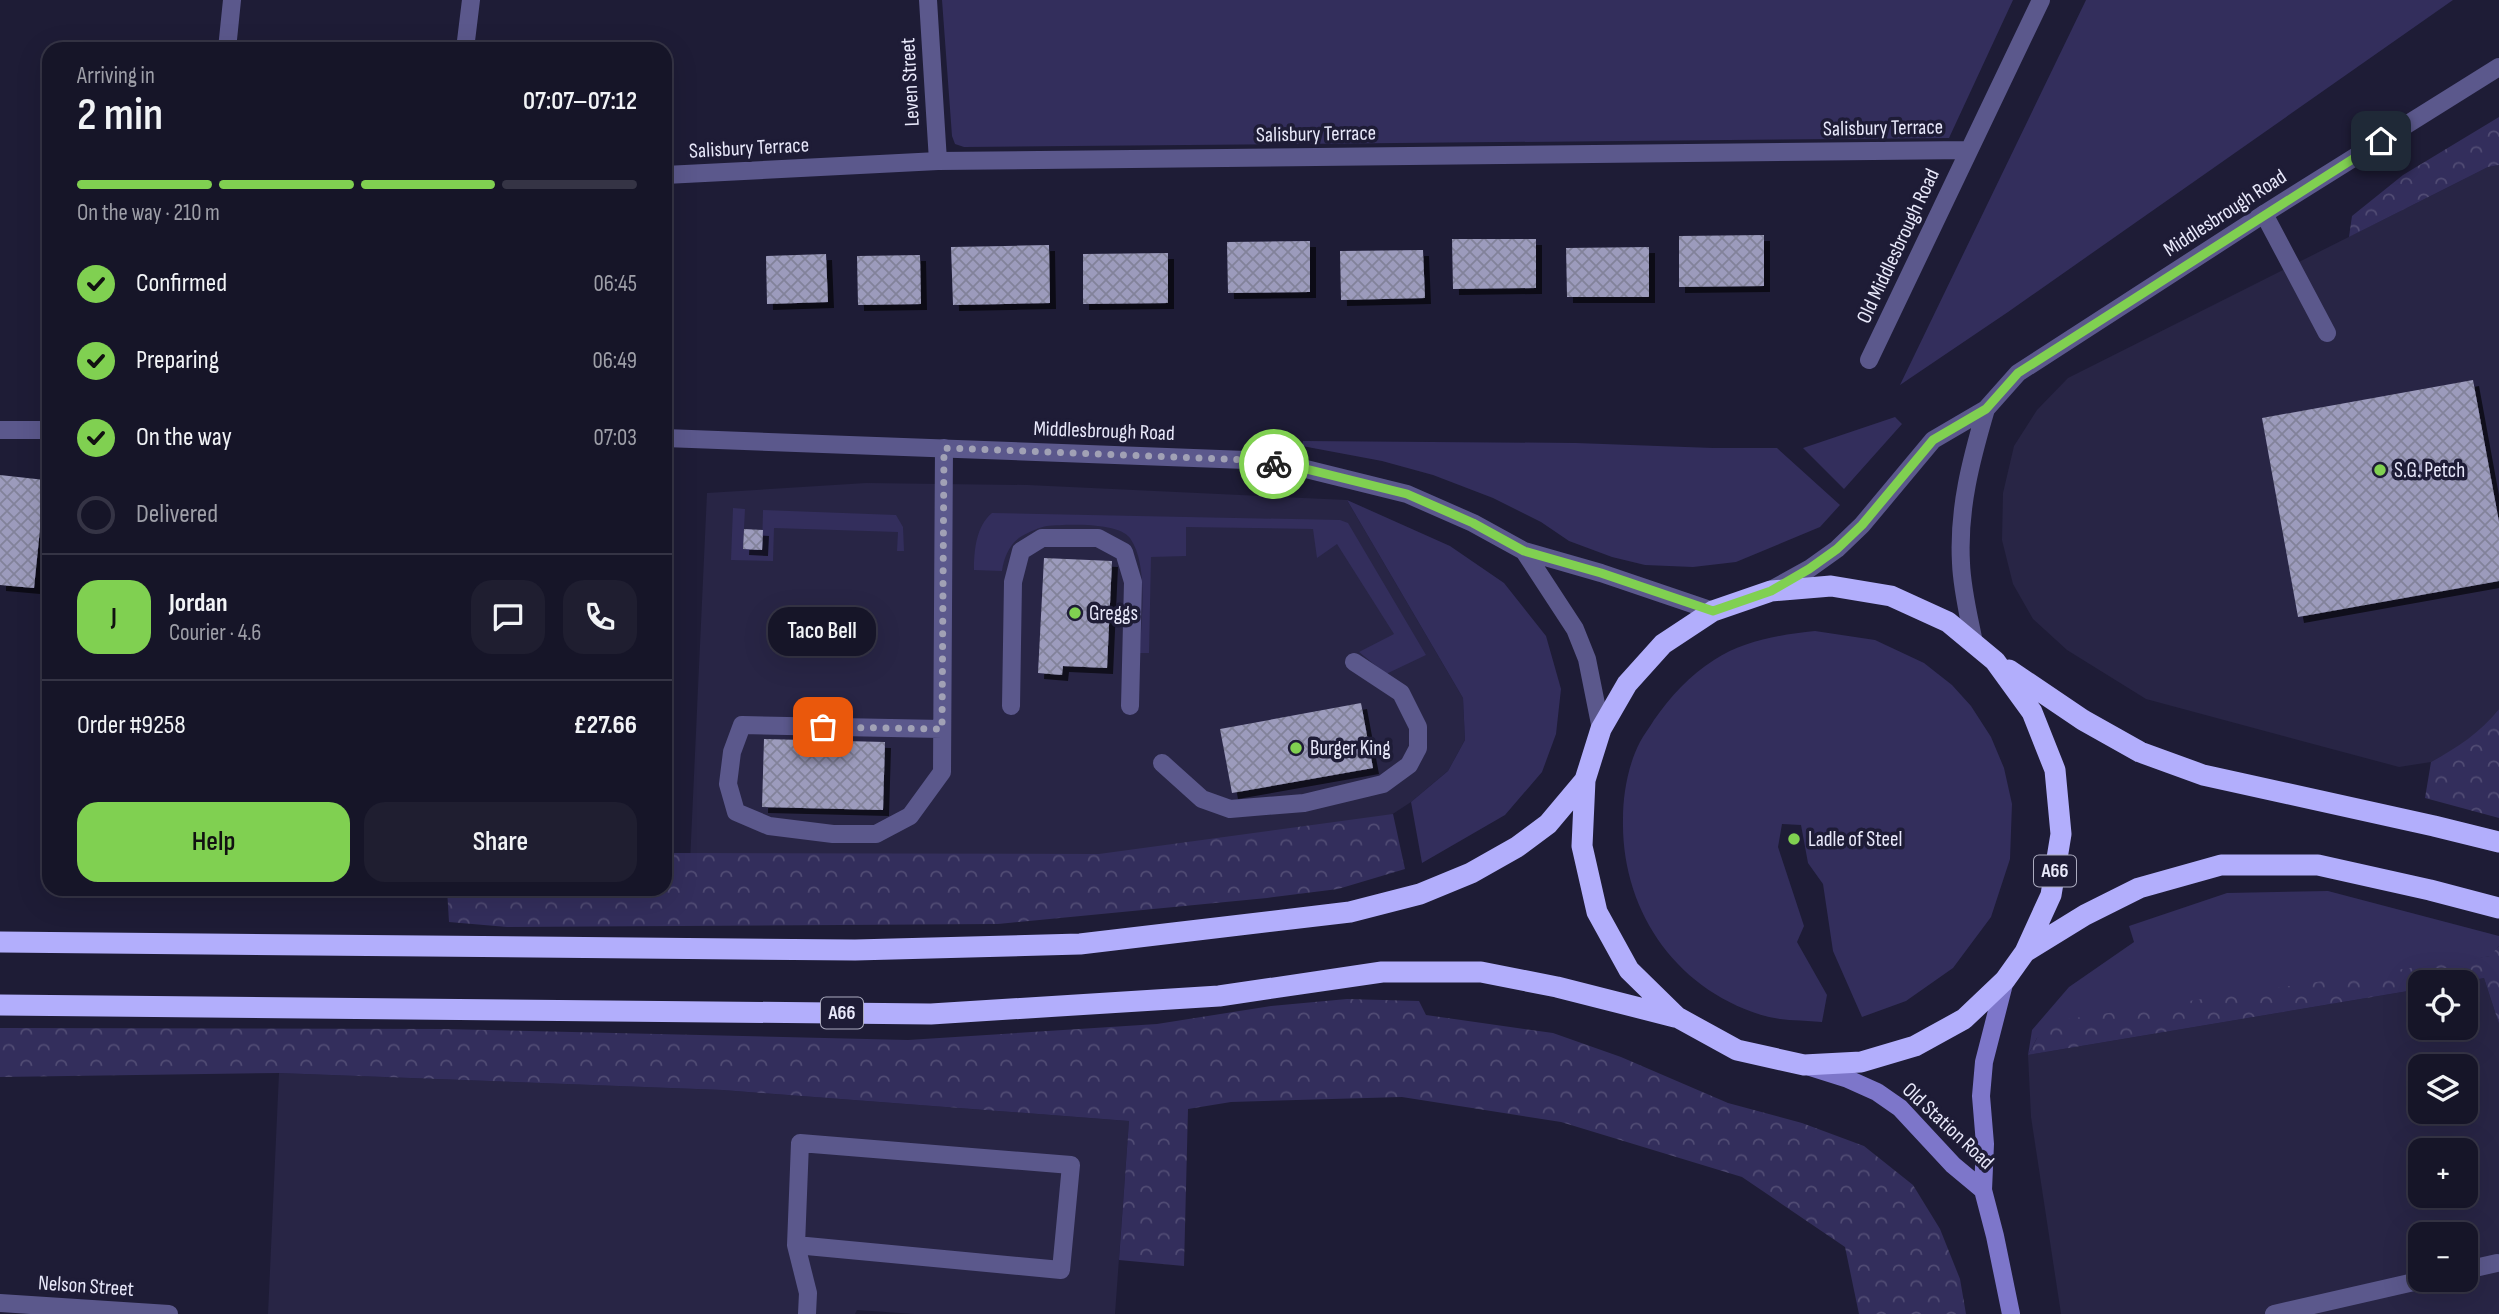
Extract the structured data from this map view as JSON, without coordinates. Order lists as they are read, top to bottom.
{
  "streets": {
    "highway": ["A66"],
    "main road": ["Old Station Road"],
    "street": [
      "Leven Street",
      "Salisbury Terrace",
      "Middlesbrough Road",
      "Old Middlesbrough Road",
      "Nelson Street"
    ]
  },
  "crossings": [
    ["Leven Street", "Salisbury Terrace"],
    ["Salisbury Terrace", "Old Middlesbrough Road"],
    ["Middlesbrough Road", "A66"],
    ["A66", "Old Station Road"]
  ],
  "places": [
    "S.G. Petch",
    "Greggs",
    "Taco Bell",
    "Burger King",
    "Ladle of Steel"
  ],
  "page": {
    "heading": ["2 min", "Arriving in", "07:07–07:12"],
    "panel": [
      "Jordan",
      "Courier · 4.6",
      "Order #9258",
      "£27.66"
    ],
    "bar": "On the way · 210 m",
    "list": [
      ["Confirmed", "06:45"],
      ["Preparing", "06:49"],
      ["On the way", "07:03"],
      "Delivered"
    ],
    "round": "J",
    "bubble": "Taco Bell",
    "buttons": ["Help", "Share"],
    "map_buttons": ["+", "−"]
  }
}
